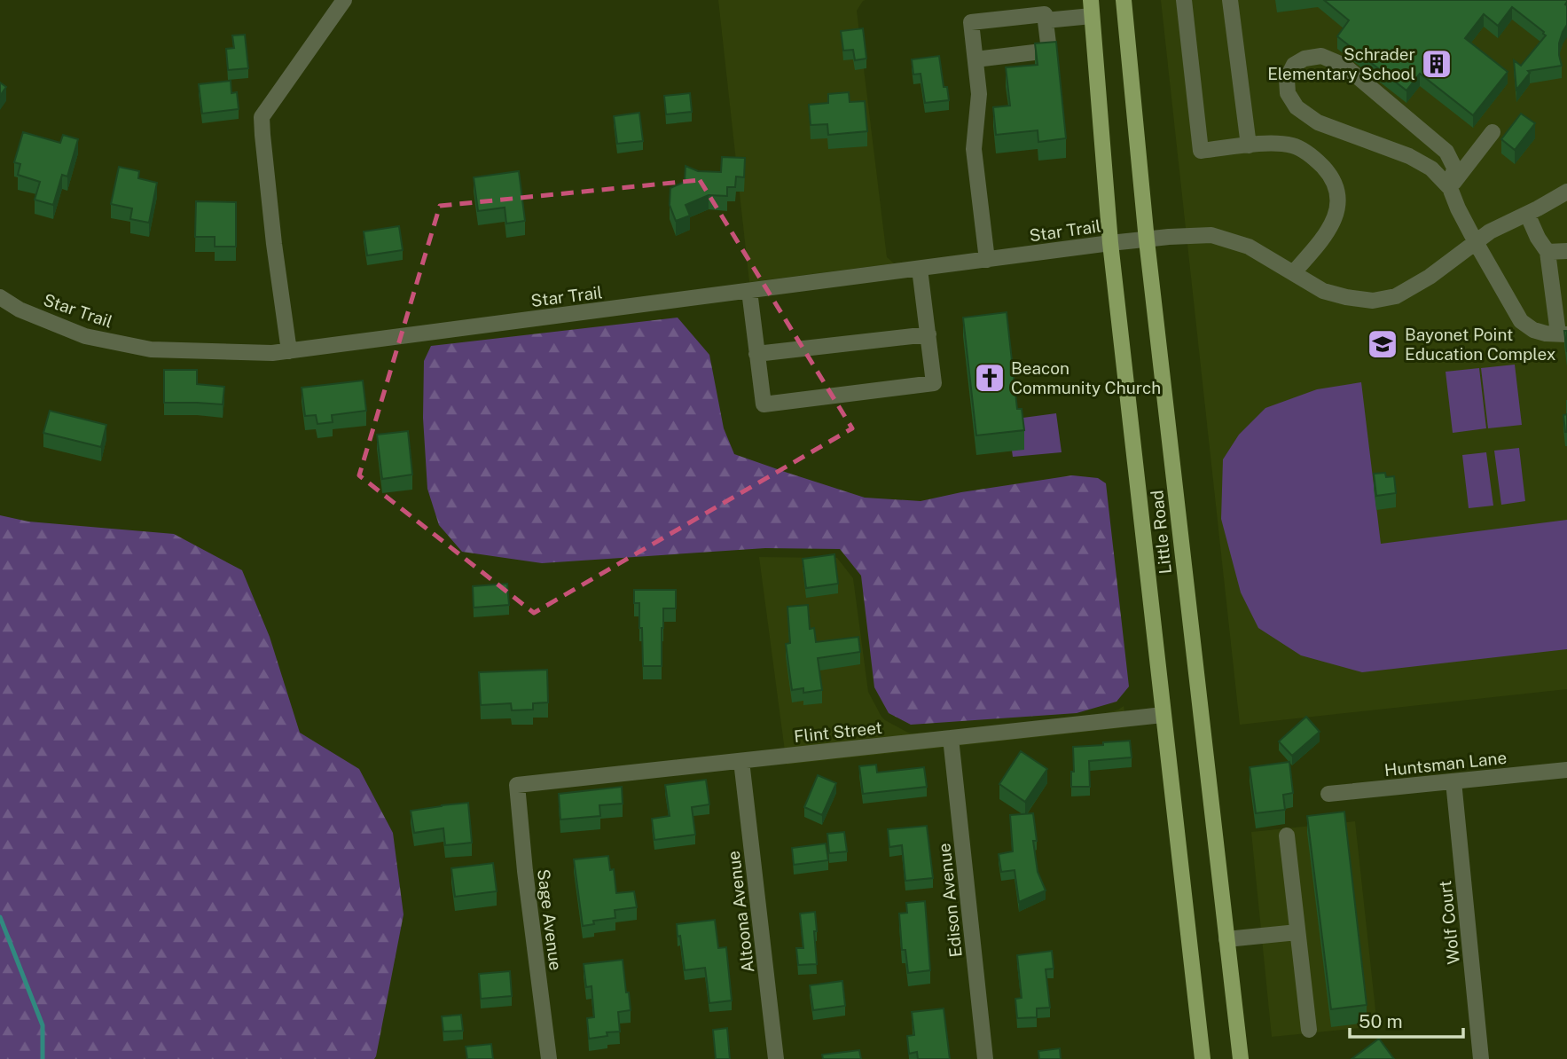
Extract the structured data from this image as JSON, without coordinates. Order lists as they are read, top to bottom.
{
  "streets": {
    "main road": ["Little Road"],
    "street": [
      "Star Trail",
      "Flint Street",
      "Huntsman Lane",
      "Edison Avenue",
      "Altoona Avenue",
      "Sage Avenue",
      "Wolf Court"
    ]
  },
  "crossings": [
    ["Star Trail", "Little Road"],
    ["Little Road", "Flint Street"],
    ["Flint Street", "Edison Avenue"],
    ["Flint Street", "Altoona Avenue"],
    ["Flint Street", "Sage Avenue"],
    ["Huntsman Lane", "Wolf Court"]
  ],
  "places": {
    "building": ["Schrader Elementary School"],
    "school or university": ["Bayonet Point Education Complex"],
    "church": ["Beacon Community Church"]
  },
  "scale_bar": "50 m"
}
